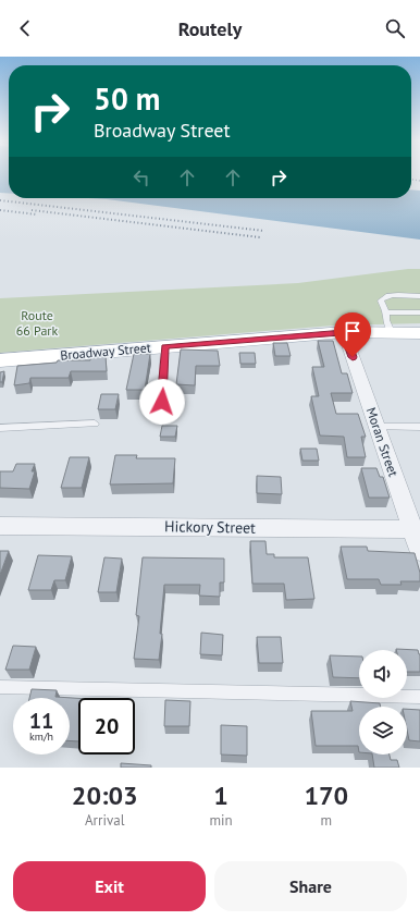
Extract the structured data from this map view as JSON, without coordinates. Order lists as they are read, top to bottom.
{
  "streets": {
    "main road": ["Broadway Street"],
    "street": ["Moran Street", "Hickory Street"]
  },
  "crossings": [
    ["Broadway Street", "Moran Street"],
    ["Moran Street", "Hickory Street"]
  ],
  "parks": ["Route 66 Park"],
  "page": {
    "header": "Routely",
    "turn": ["50 m", "Broadway Street"],
    "speed": "11 km/h",
    "limit": "20",
    "eta": [
      "20:03",
      "Arrival",
      "1",
      "min",
      "170",
      "m"
    ],
    "buttons": ["Exit", "Share"]
  }
}
